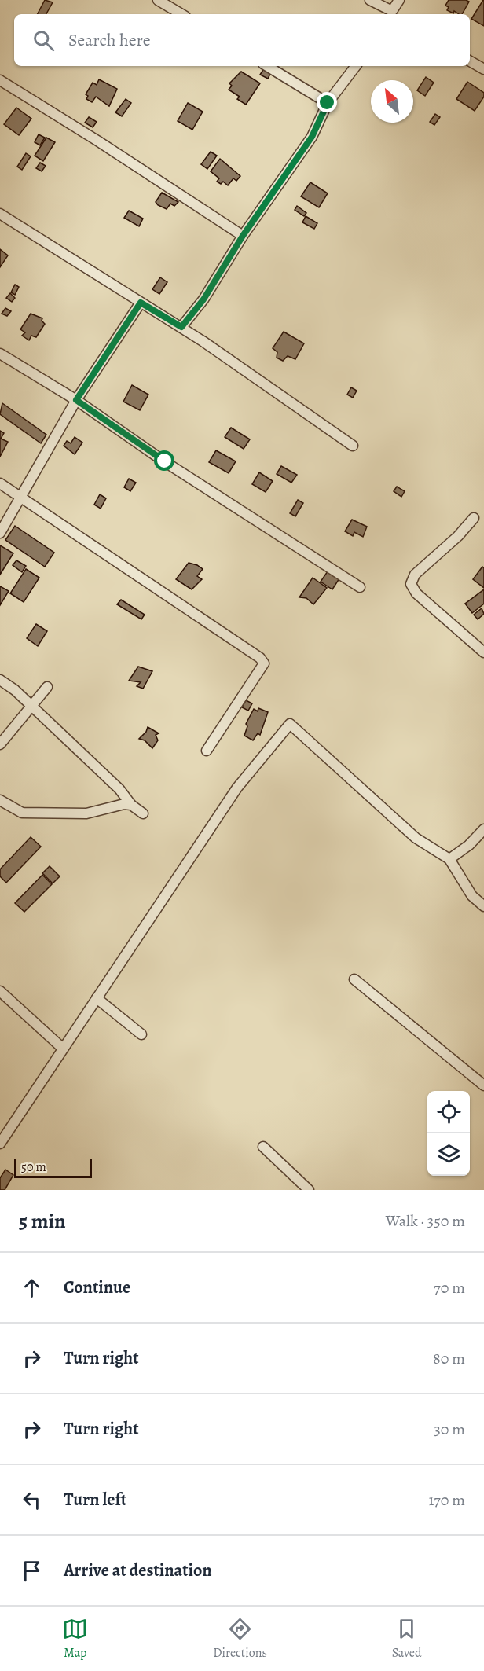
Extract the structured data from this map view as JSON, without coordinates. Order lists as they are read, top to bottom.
{
  "scale_bar": "50 m",
  "north": "top left",
  "page": {
    "search": "Search here",
    "scale": "50 m",
    "heading": ["5 min", "Walk · 350 m"],
    "list": [
      ["Continue", "70 m"],
      ["Turn right", "80 m"],
      ["Turn right", "30 m"],
      ["Turn left", "170 m"],
      "Arrive at destination"
    ],
    "nav": ["Map", "Directions", "Saved"]
  }
}
